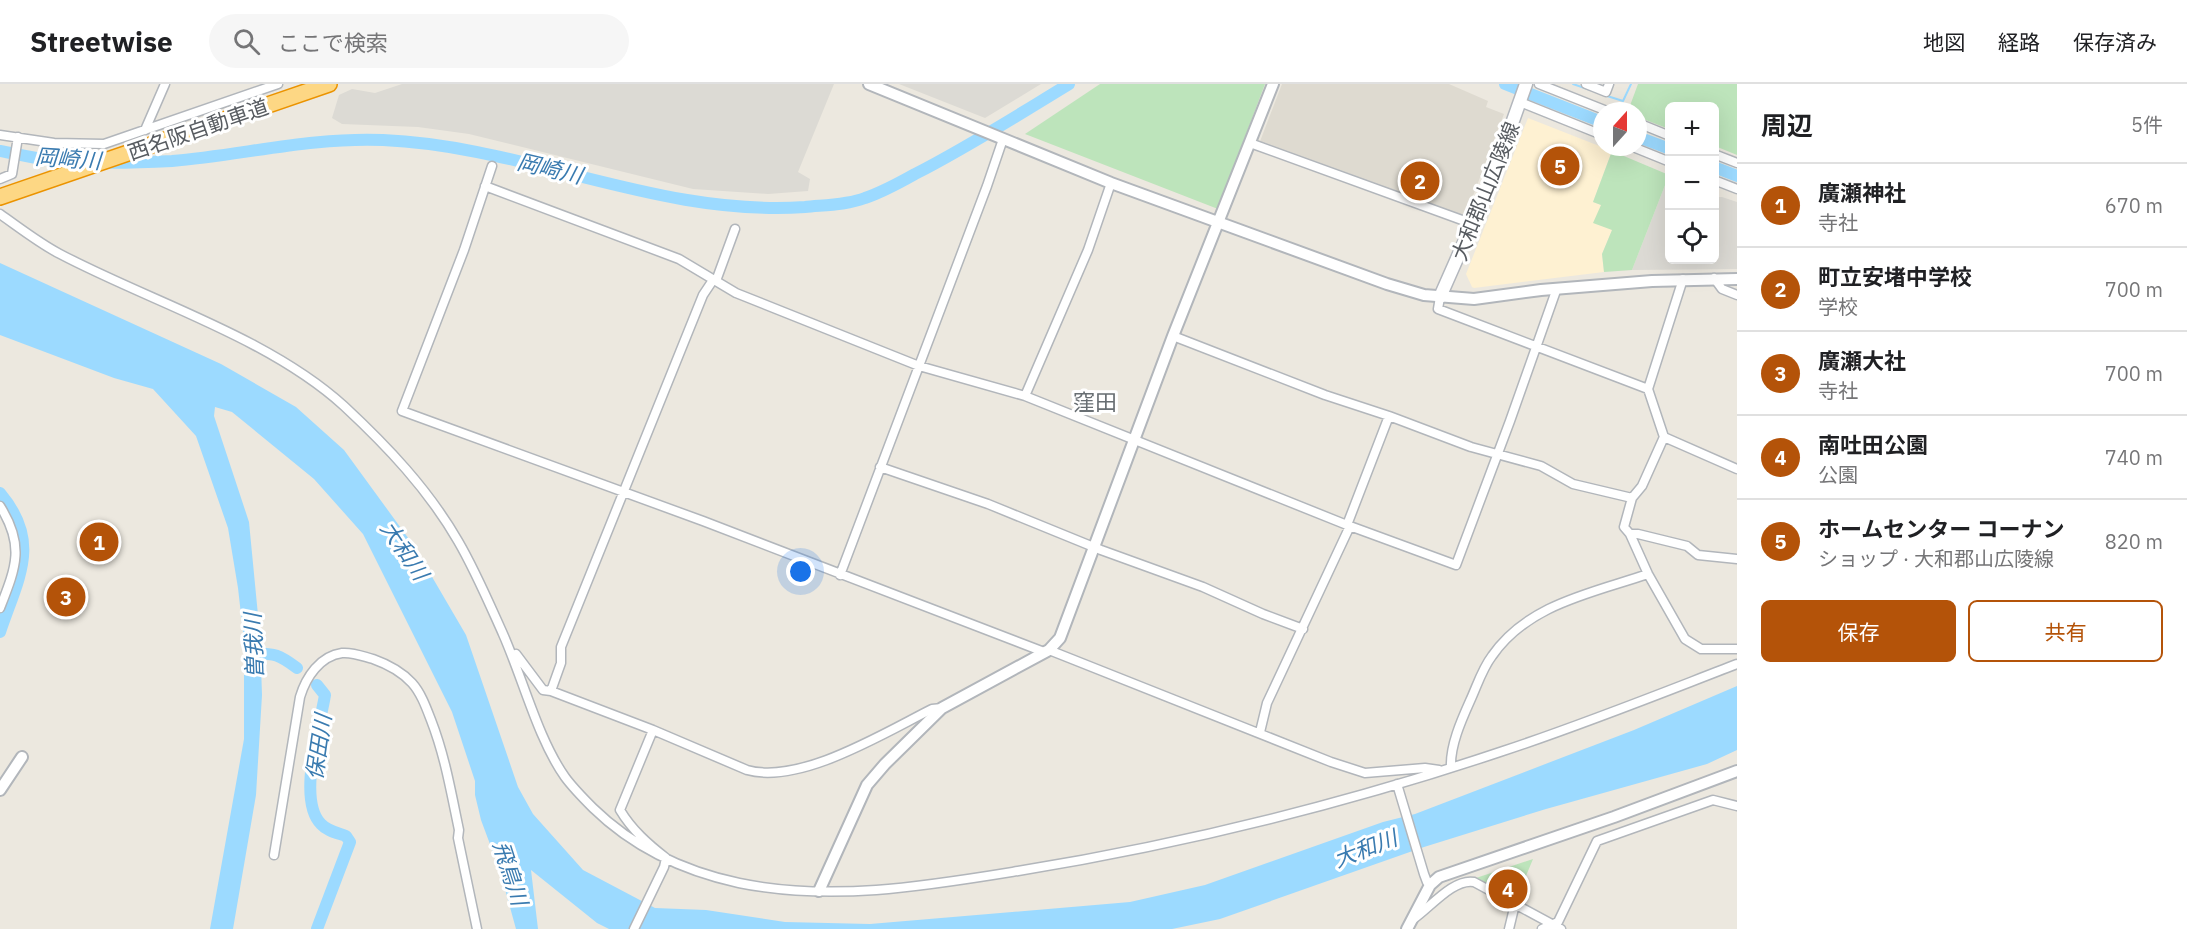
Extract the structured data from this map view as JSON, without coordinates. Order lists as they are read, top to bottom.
{
  "streets": {
    "highway": ["西名阪自動車道"],
    "main road": ["大和郡山広陵線"]
  },
  "districts": ["窪田"],
  "water": [
    "岡崎川",
    "大和川",
    "曽我川",
    "保田川",
    "飛鳥川"
  ],
  "north": "top",
  "page": {
    "header": "Streetwise",
    "search": "ここで検索",
    "nav": ["地図", "経路", "保存済み"],
    "heading": ["周辺", "5件"],
    "map_buttons": ["+", "−"],
    "pins": [
      "5",
      "2",
      "1",
      "3",
      "4"
    ],
    "list": [
      {
        "mark": "1",
        "name": "廣瀬神社",
        "note": "寺社",
        "value": "670 m"
      },
      {
        "mark": "2",
        "name": "町立安堵中学校",
        "note": "学校",
        "value": "700 m"
      },
      {
        "mark": "3",
        "name": "廣瀬大社",
        "note": "寺社",
        "value": "700 m"
      },
      {
        "mark": "4",
        "name": "南吐田公園",
        "note": "公園",
        "value": "740 m"
      },
      {
        "mark": "5",
        "name": "ホームセンター コーナン",
        "note": "ショップ · 大和郡山広陵線",
        "value": "820 m"
      }
    ],
    "buttons": ["保存", "共有"]
  }
}
